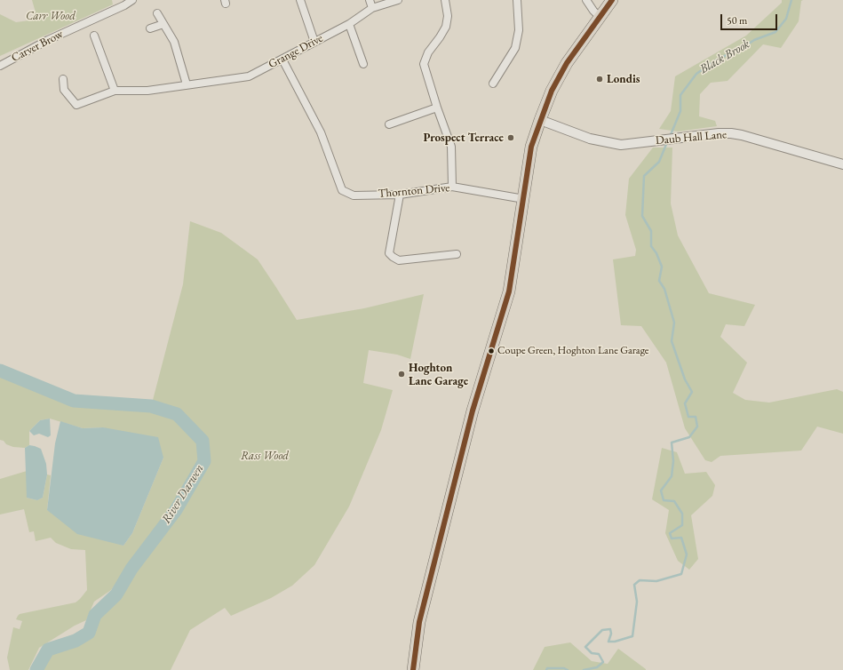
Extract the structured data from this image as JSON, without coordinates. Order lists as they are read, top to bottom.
{
  "streets": {
    "street": [
      "Carver Brow",
      "Grange Drive",
      "Daub Hall Lane",
      "Thornton Drive"
    ]
  },
  "crossings": [
    ["Grange Drive", "Thornton Drive"]
  ],
  "water": ["Black Brook", "River Darwen"],
  "parks": ["Carr Wood", "Rass Wood"],
  "places": [
    "Londis",
    "Prospect Terrace",
    "Coupe Green, Hoghton Lane Garage",
    "Hoghton Lane Garage"
  ],
  "scale_bar": "50 m"
}
